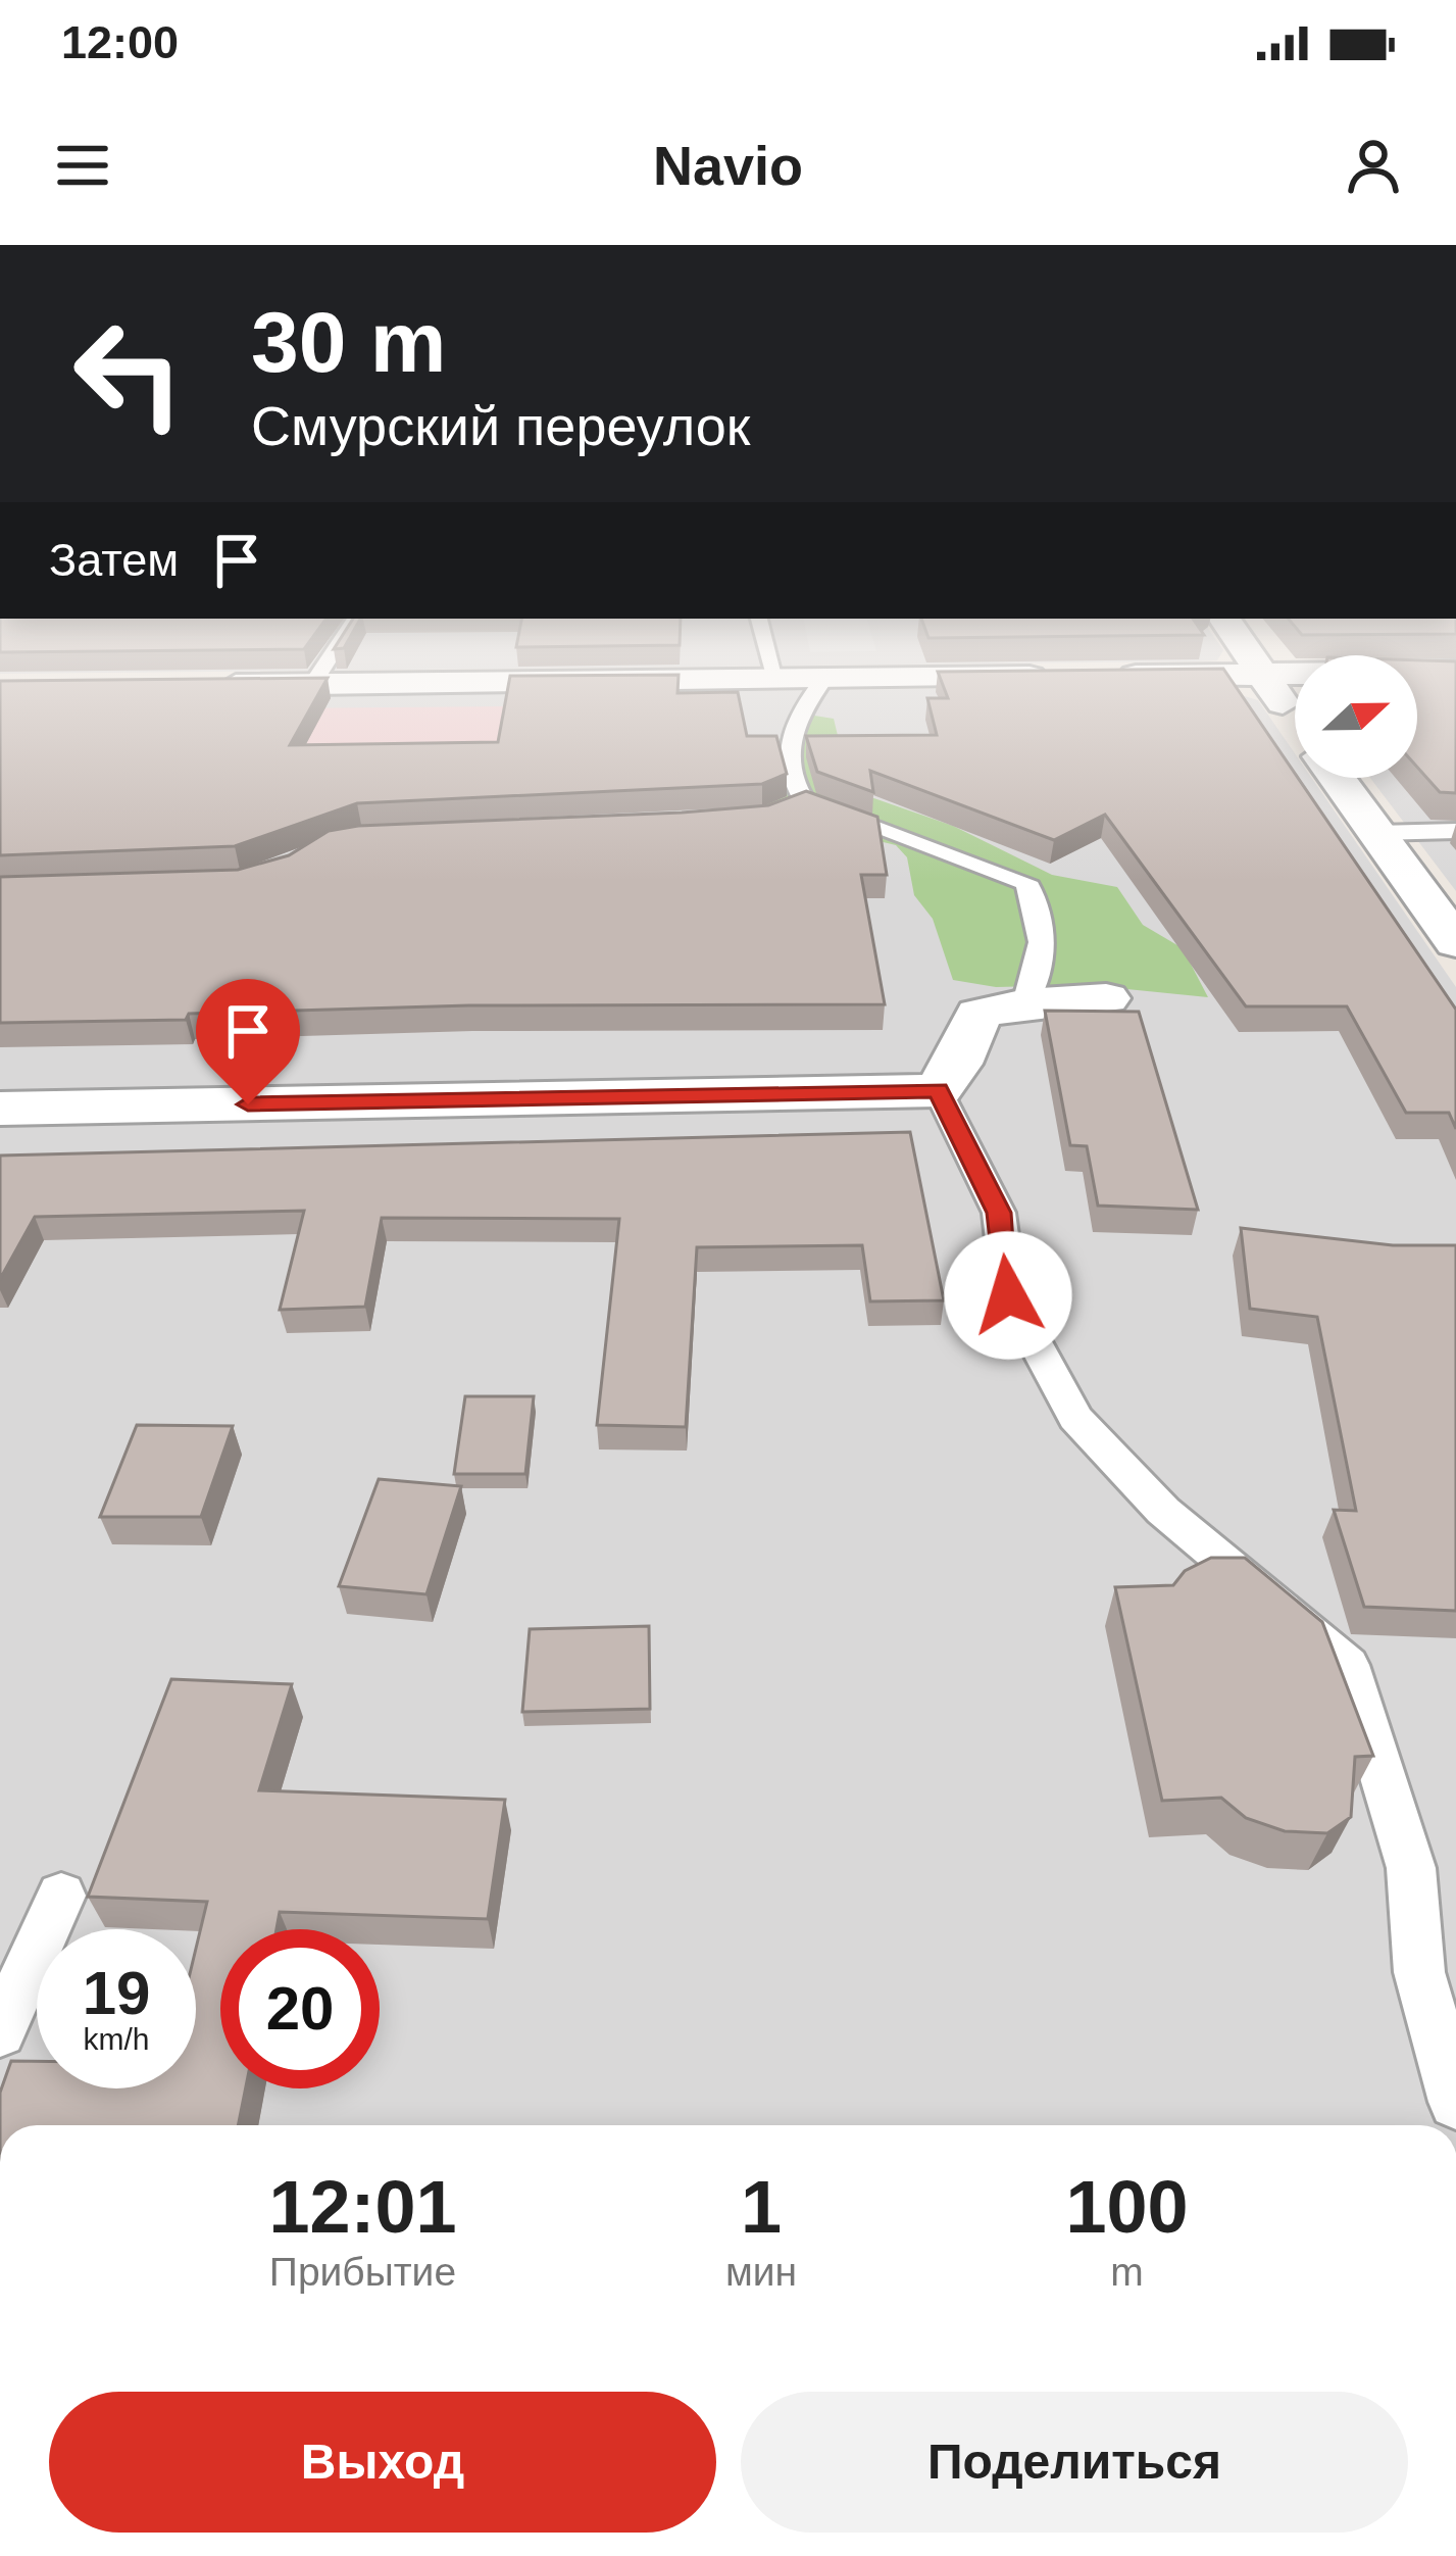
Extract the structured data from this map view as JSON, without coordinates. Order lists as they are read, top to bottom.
{
  "north": "right",
  "page": {
    "status": "12:00",
    "header": "Navio",
    "turn": ["30 m", "Смурский переулок"],
    "then": "Затем",
    "speed": "19 km/h",
    "limit": "20",
    "eta": [
      "12:01",
      "Прибытие",
      "1",
      "мин",
      "100",
      "m"
    ],
    "buttons": ["Выход", "Поделиться"]
  }
}
